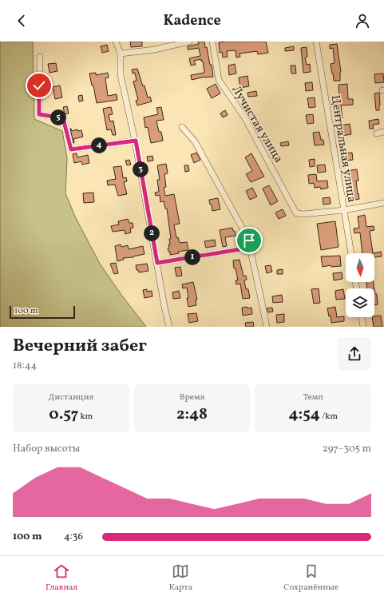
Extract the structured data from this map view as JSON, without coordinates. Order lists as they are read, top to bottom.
{
  "streets": {
    "street": ["Лучистая улица", "Центральная улица"]
  },
  "crossings": [
    ["Лучистая улица", "Центральная улица"]
  ],
  "scale_bar": "100 m",
  "north": "bottom",
  "page": {
    "header": "Kadence",
    "pins": [
      "5",
      "4",
      "3",
      "2",
      "1"
    ],
    "scale": "100 m",
    "heading": ["Вечерний забег", "18:44"],
    "stats": [
      ["Дистанция", "0.57 km"],
      ["Время", "2:48"],
      ["Темп", "4:54 /km"]
    ],
    "chart": ["Набор высоты", "297–305 m"],
    "list": [
      {
        "name": "100 m",
        "note": "4:36"
      }
    ],
    "tabs": ["Главная", "Карта", "Сохранённые"]
  }
}
